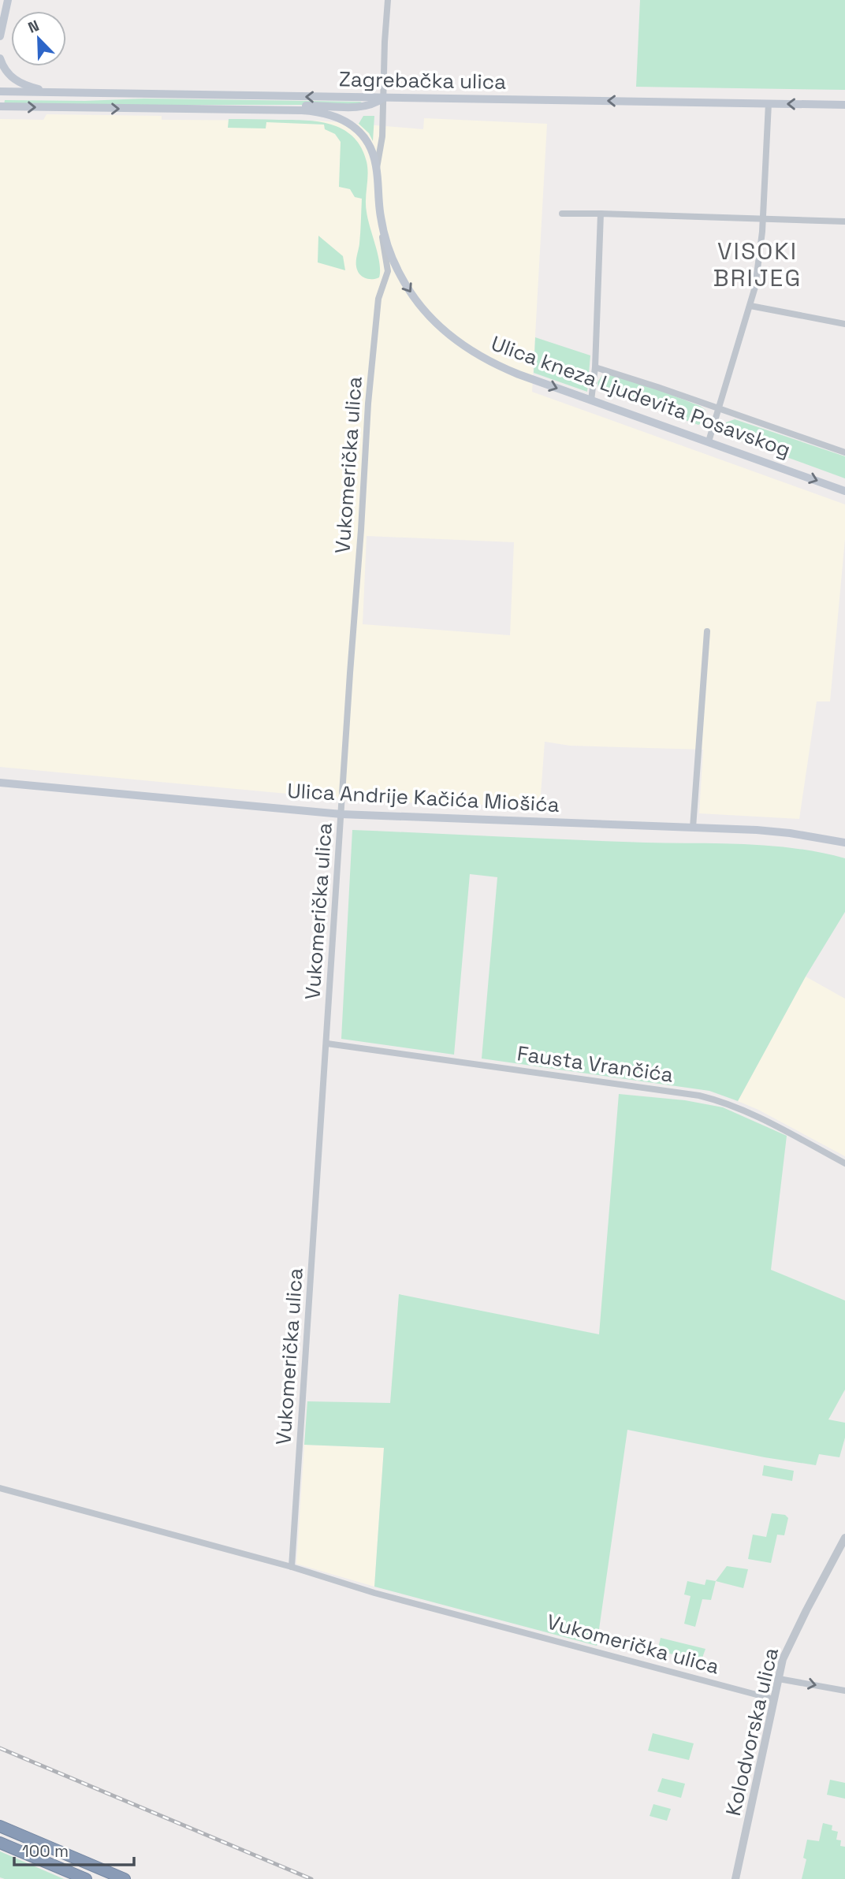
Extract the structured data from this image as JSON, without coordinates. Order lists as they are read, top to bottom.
{
  "streets": {
    "main road": ["Zagrebačka ulica", "Ulica kneza Ljudevita Posavskog", "Ulica Andrije Kačića Miošića"],
    "street": ["Vukomerička ulica", "Fausta Vrančića", "Kolodvorska ulica"]
  },
  "crossings": [
    ["Zagrebačka ulica", "Ulica kneza Ljudevita Posavskog"],
    ["Ulica kneza Ljudevita Posavskog", "Vukomerička ulica"],
    ["Vukomerička ulica", "Ulica Andrije Kačića Miošića"],
    ["Vukomerička ulica", "Fausta Vrančića"],
    ["Vukomerička ulica", "Kolodvorska ulica"]
  ],
  "one_way": ["Ulica kneza Ljudevita Posavskog"],
  "districts": ["VISOKI BRIJEG"],
  "scale_bar": "100 m",
  "north": "top left"
}
